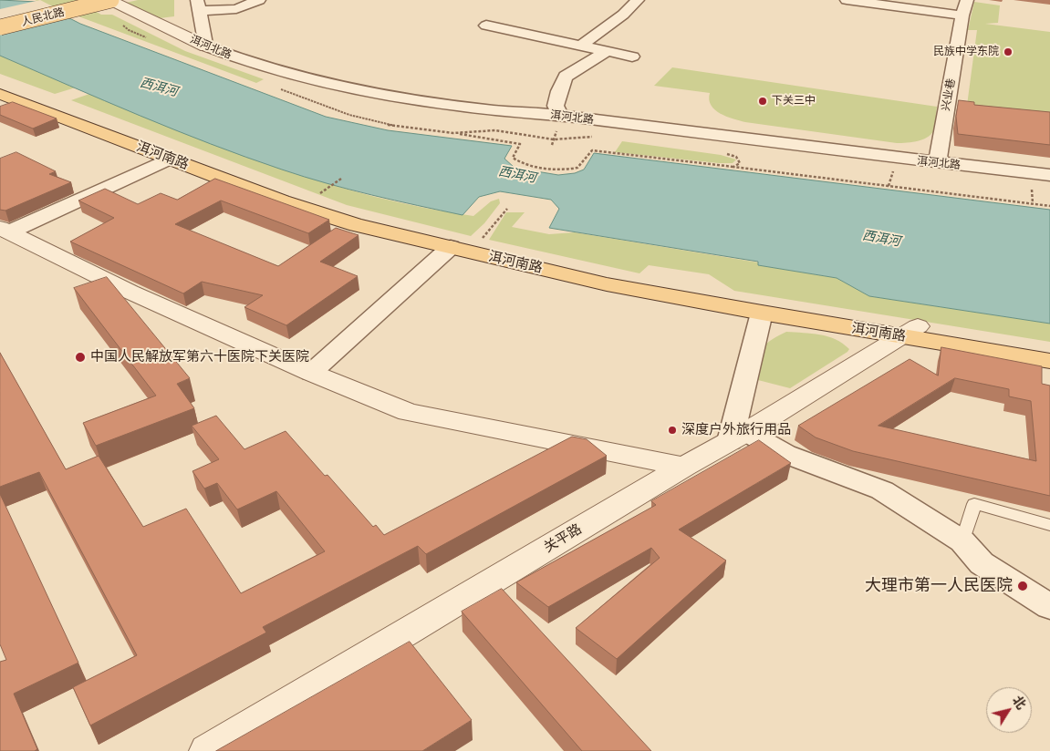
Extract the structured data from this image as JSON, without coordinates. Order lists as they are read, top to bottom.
{
  "streets": {
    "main road": ["人民北路", "洱河南路"],
    "street": ["洱河北路", "兴业巷", "关平路"]
  },
  "crossings": [
    ["人民北路", "洱河北路"],
    ["洱河北路", "兴业巷"],
    ["洱河南路", "关平路"]
  ],
  "water": ["西洱河"],
  "places": [
    "民族中学东院",
    "下关三中",
    "中国人民解放军第六十医院下关医院",
    "深度户外旅行用品",
    "大理市第一人民医院"
  ],
  "north": "top right"
}
